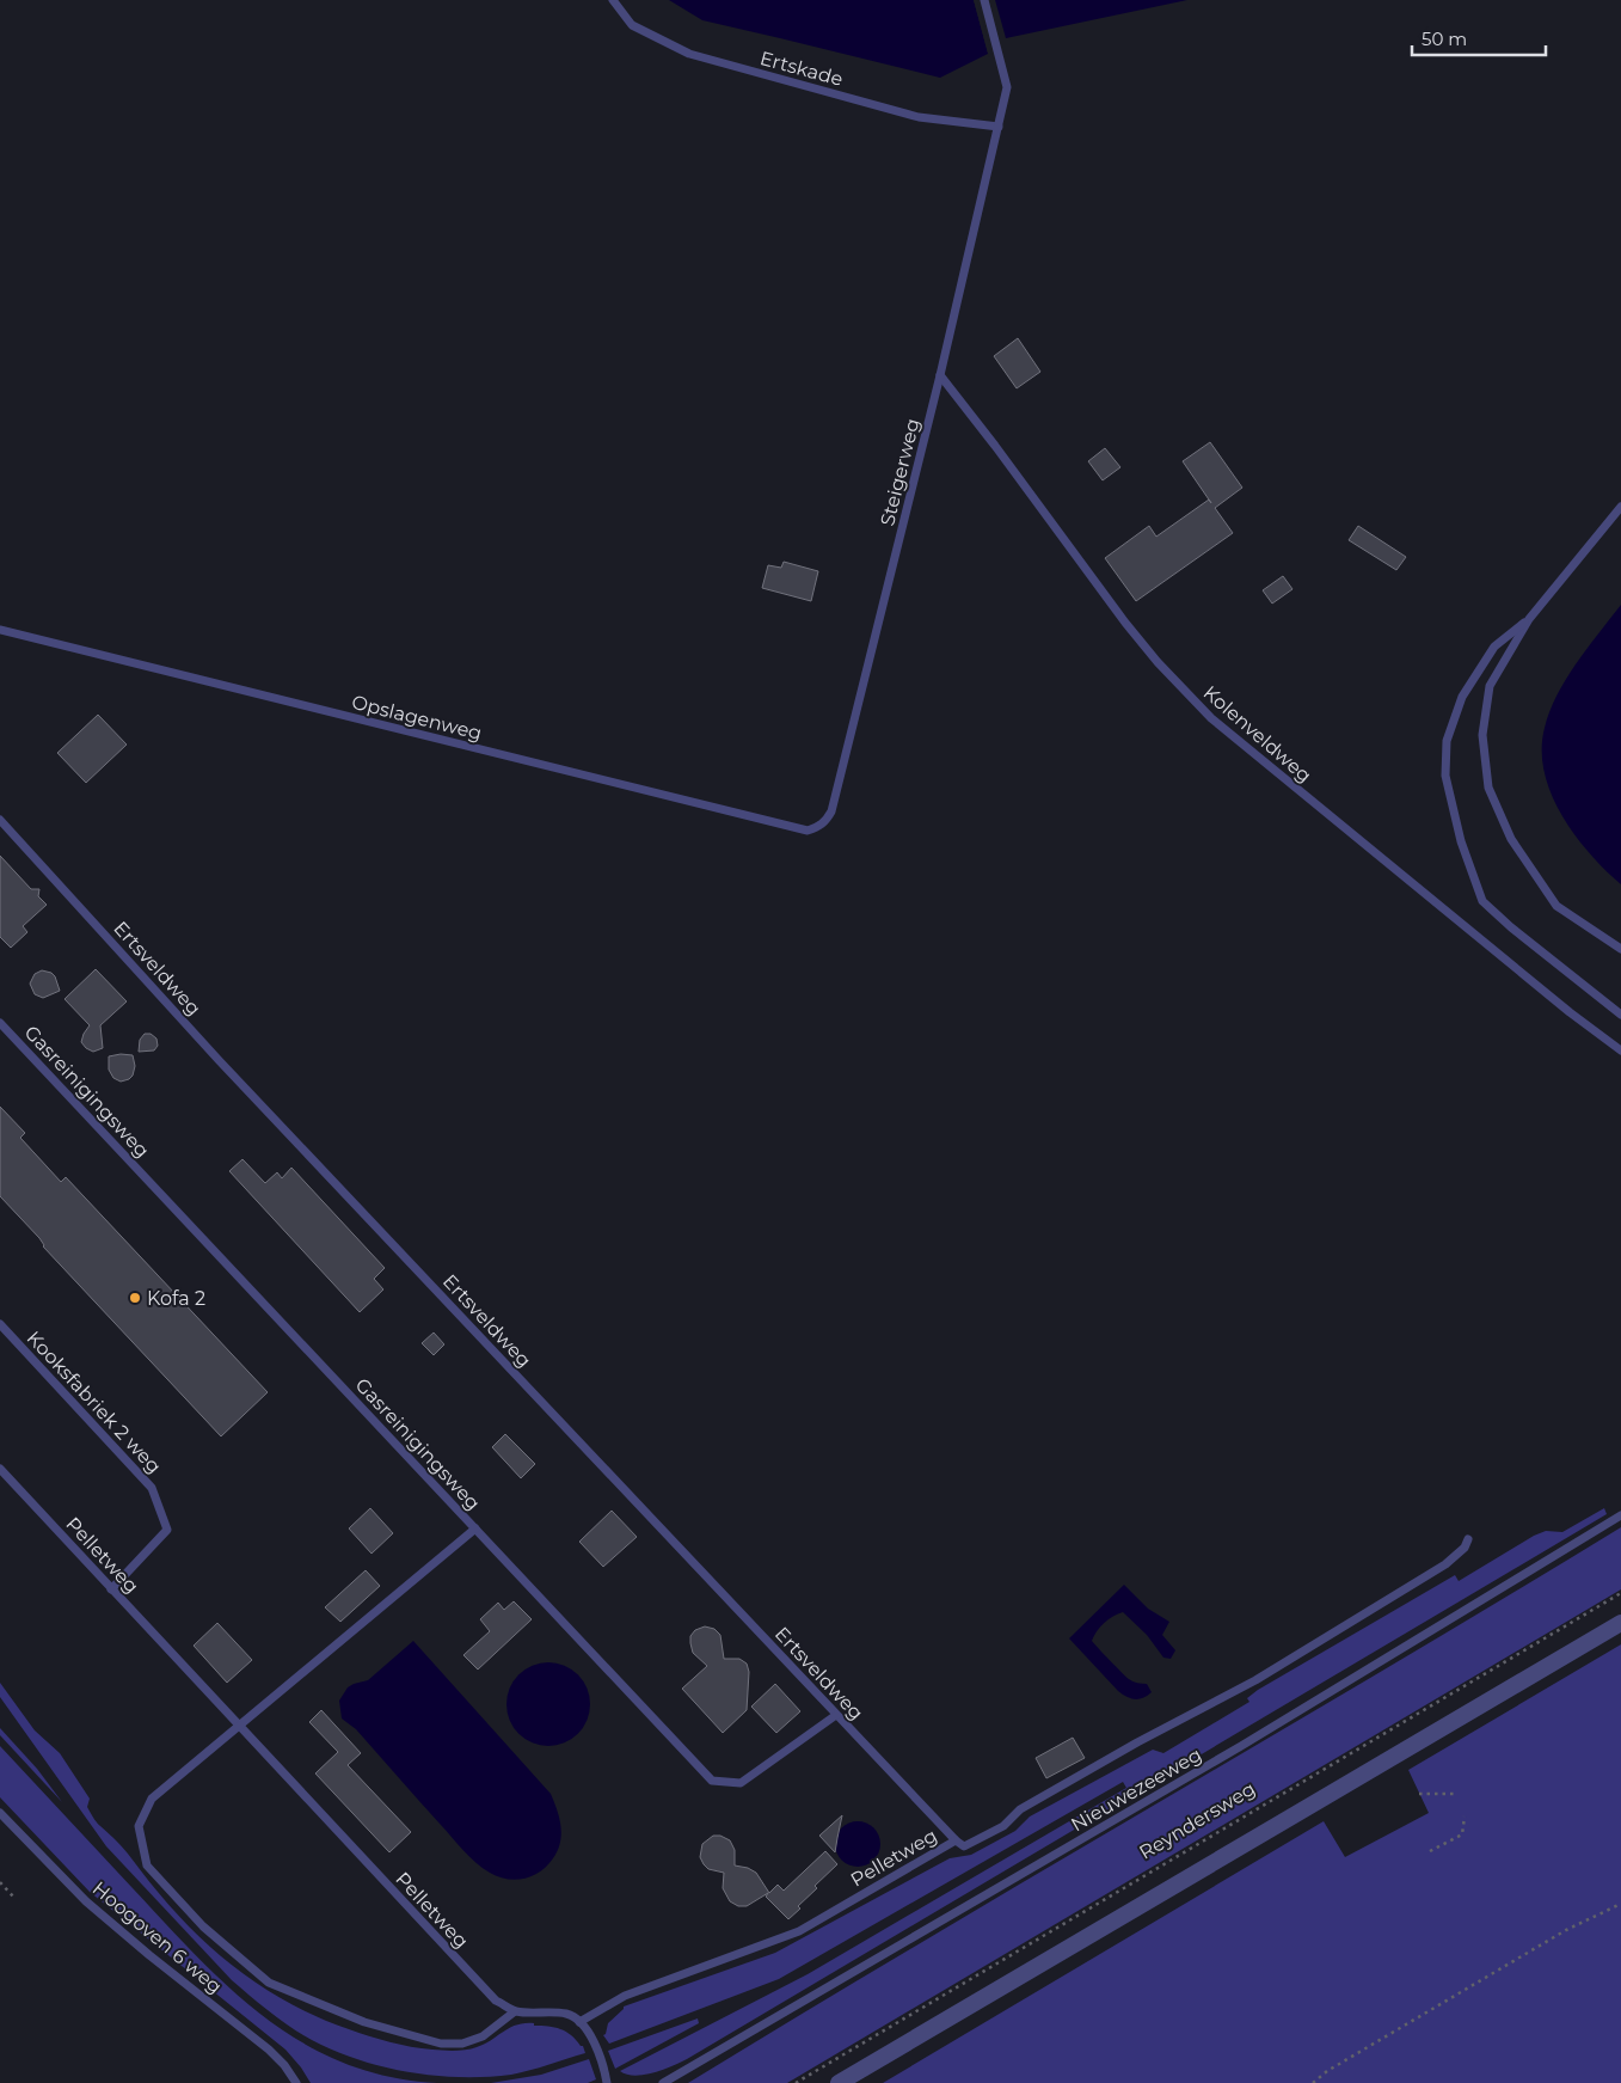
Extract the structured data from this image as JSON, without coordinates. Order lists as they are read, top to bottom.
{
  "streets": {
    "lane": [
      "Ertskade",
      "Steigerweg",
      "Opslagenweg",
      "Kolenveldweg",
      "Ertsveldweg",
      "Gasreinigingsweg",
      "Kooksfabriek 2 weg",
      "Pelletweg",
      "Nieuwezeeweg",
      "Hoogoven 6 weg"
    ],
    "path": ["Reyndersweg"]
  },
  "crossings": [
    ["Ertskade", "Steigerweg"],
    ["Steigerweg", "Opslagenweg"],
    ["Steigerweg", "Kolenveldweg"],
    ["Ertsveldweg", "Gasreinigingsweg"],
    ["Ertsveldweg", "Pelletweg"],
    ["Kooksfabriek 2 weg", "Pelletweg"]
  ],
  "places": ["Kofa 2"],
  "scale_bar": "50 m"
}
